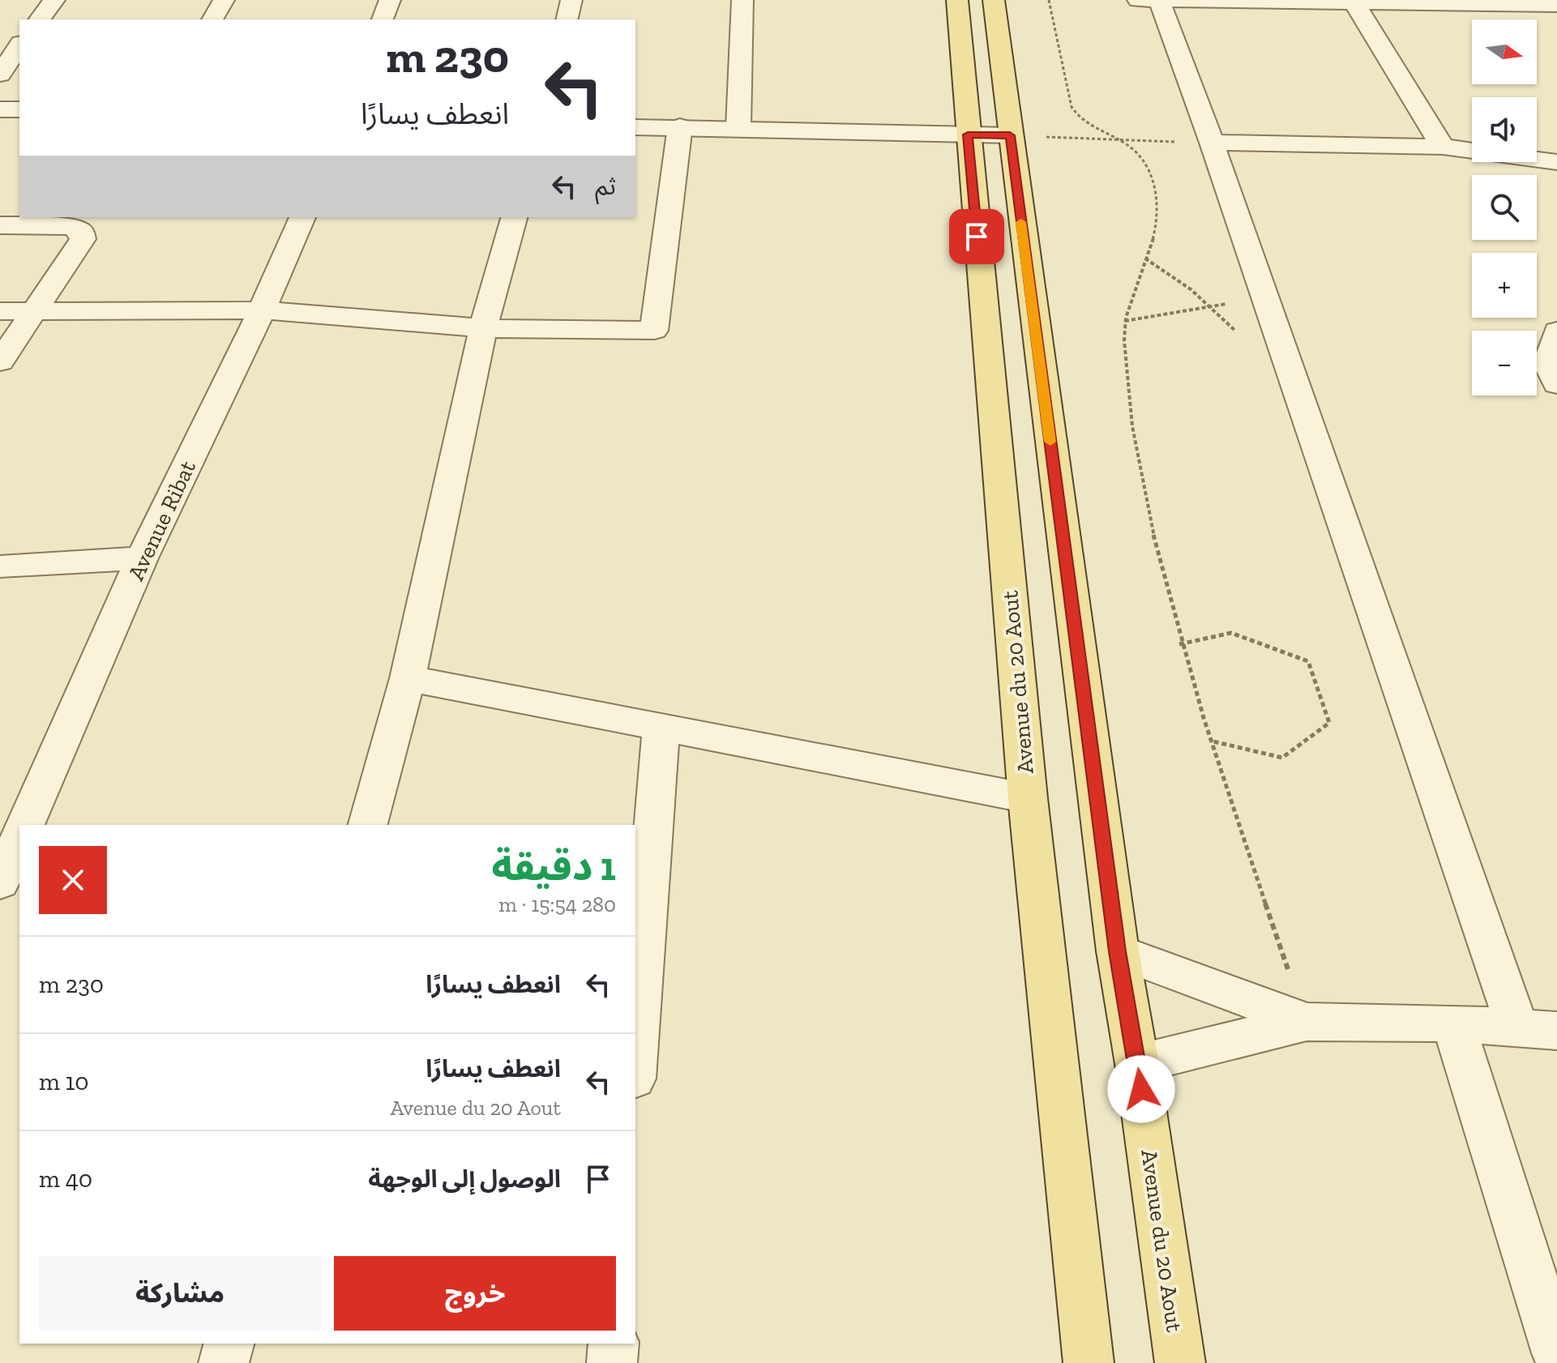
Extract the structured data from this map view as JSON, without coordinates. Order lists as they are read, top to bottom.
{
  "streets": {
    "main road": ["Avenue du 20 Aout"],
    "street": ["Avenue Ribat"]
  },
  "north": "right",
  "page": {
    "map_buttons": ["+", "−"],
    "turn": ["230 m", "انعطف يسارًا"],
    "then": "ثم",
    "heading": ["1 دقيقة", "280 m · 15:54"],
    "list": [
      {
        "name": "انعطف يسارًا",
        "value": "230 m"
      },
      {
        "name": "انعطف يسارًا",
        "note": "Avenue du 20 Aout",
        "value": "10 m"
      },
      {
        "name": "الوصول إلى الوجهة",
        "value": "40 m"
      }
    ],
    "buttons": ["خروج", "مشاركة"]
  }
}
